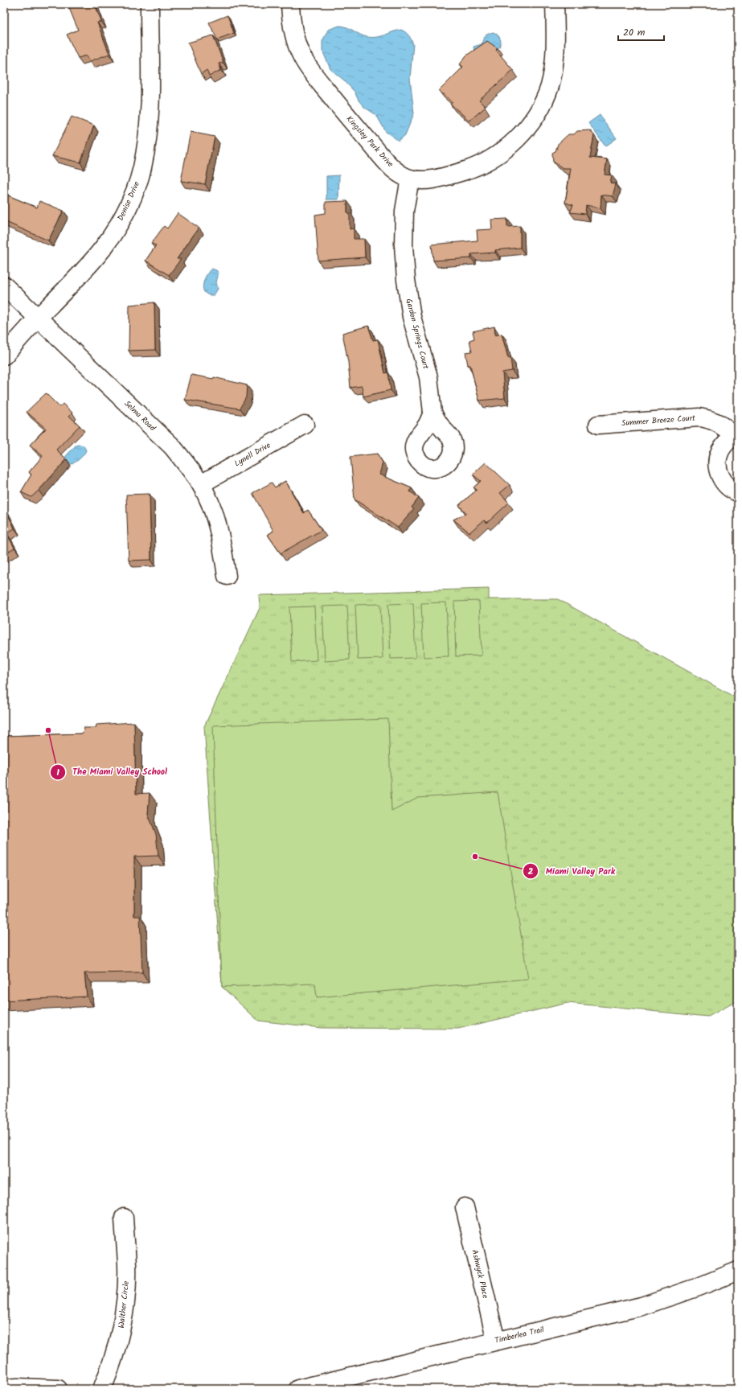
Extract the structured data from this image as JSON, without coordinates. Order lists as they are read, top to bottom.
{
  "streets": {
    "street": [
      "Kingsley Park Drive",
      "Denise Drive",
      "Garden Springs Court",
      "Selma Road",
      "Summer Breeze Court",
      "Lynell Drive",
      "Ashwyck Place",
      "Walther Circle",
      "Timberlea Trail"
    ]
  },
  "crossings": [
    ["Kingsley Park Drive", "Garden Springs Court"],
    ["Denise Drive", "Selma Road"],
    ["Selma Road", "Lynell Drive"],
    ["Ashwyck Place", "Timberlea Trail"]
  ],
  "places": ["The Miami Valley School", "Miami Valley Park"],
  "scale_bar": "20 m"
}
